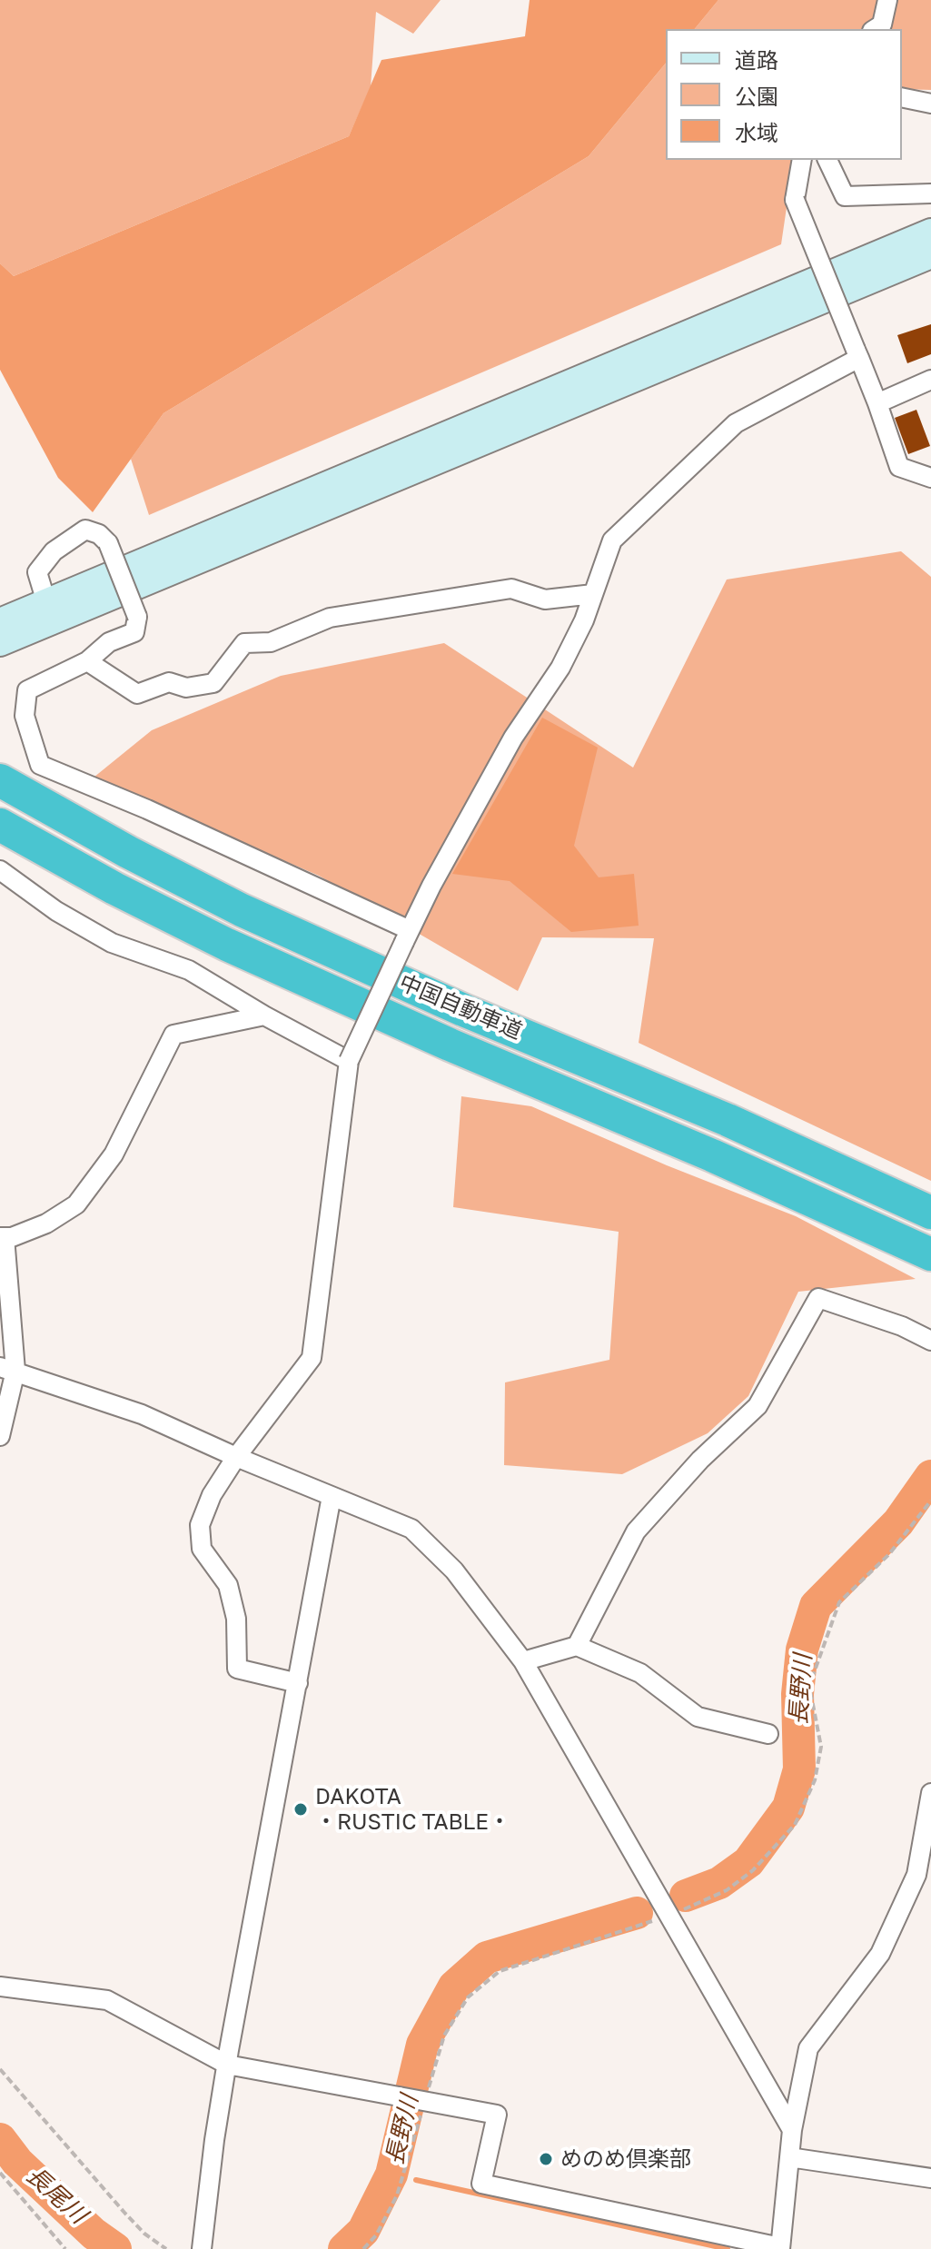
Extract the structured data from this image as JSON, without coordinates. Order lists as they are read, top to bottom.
{
  "streets": {
    "highway": ["中国自動車道"]
  },
  "water": ["長野川", "長尾川"],
  "places": ["DAKOTA ・RUSTIC TABLE・", "めのめ倶楽部"],
  "legend": ["道路", "公園", "水域"]
}
